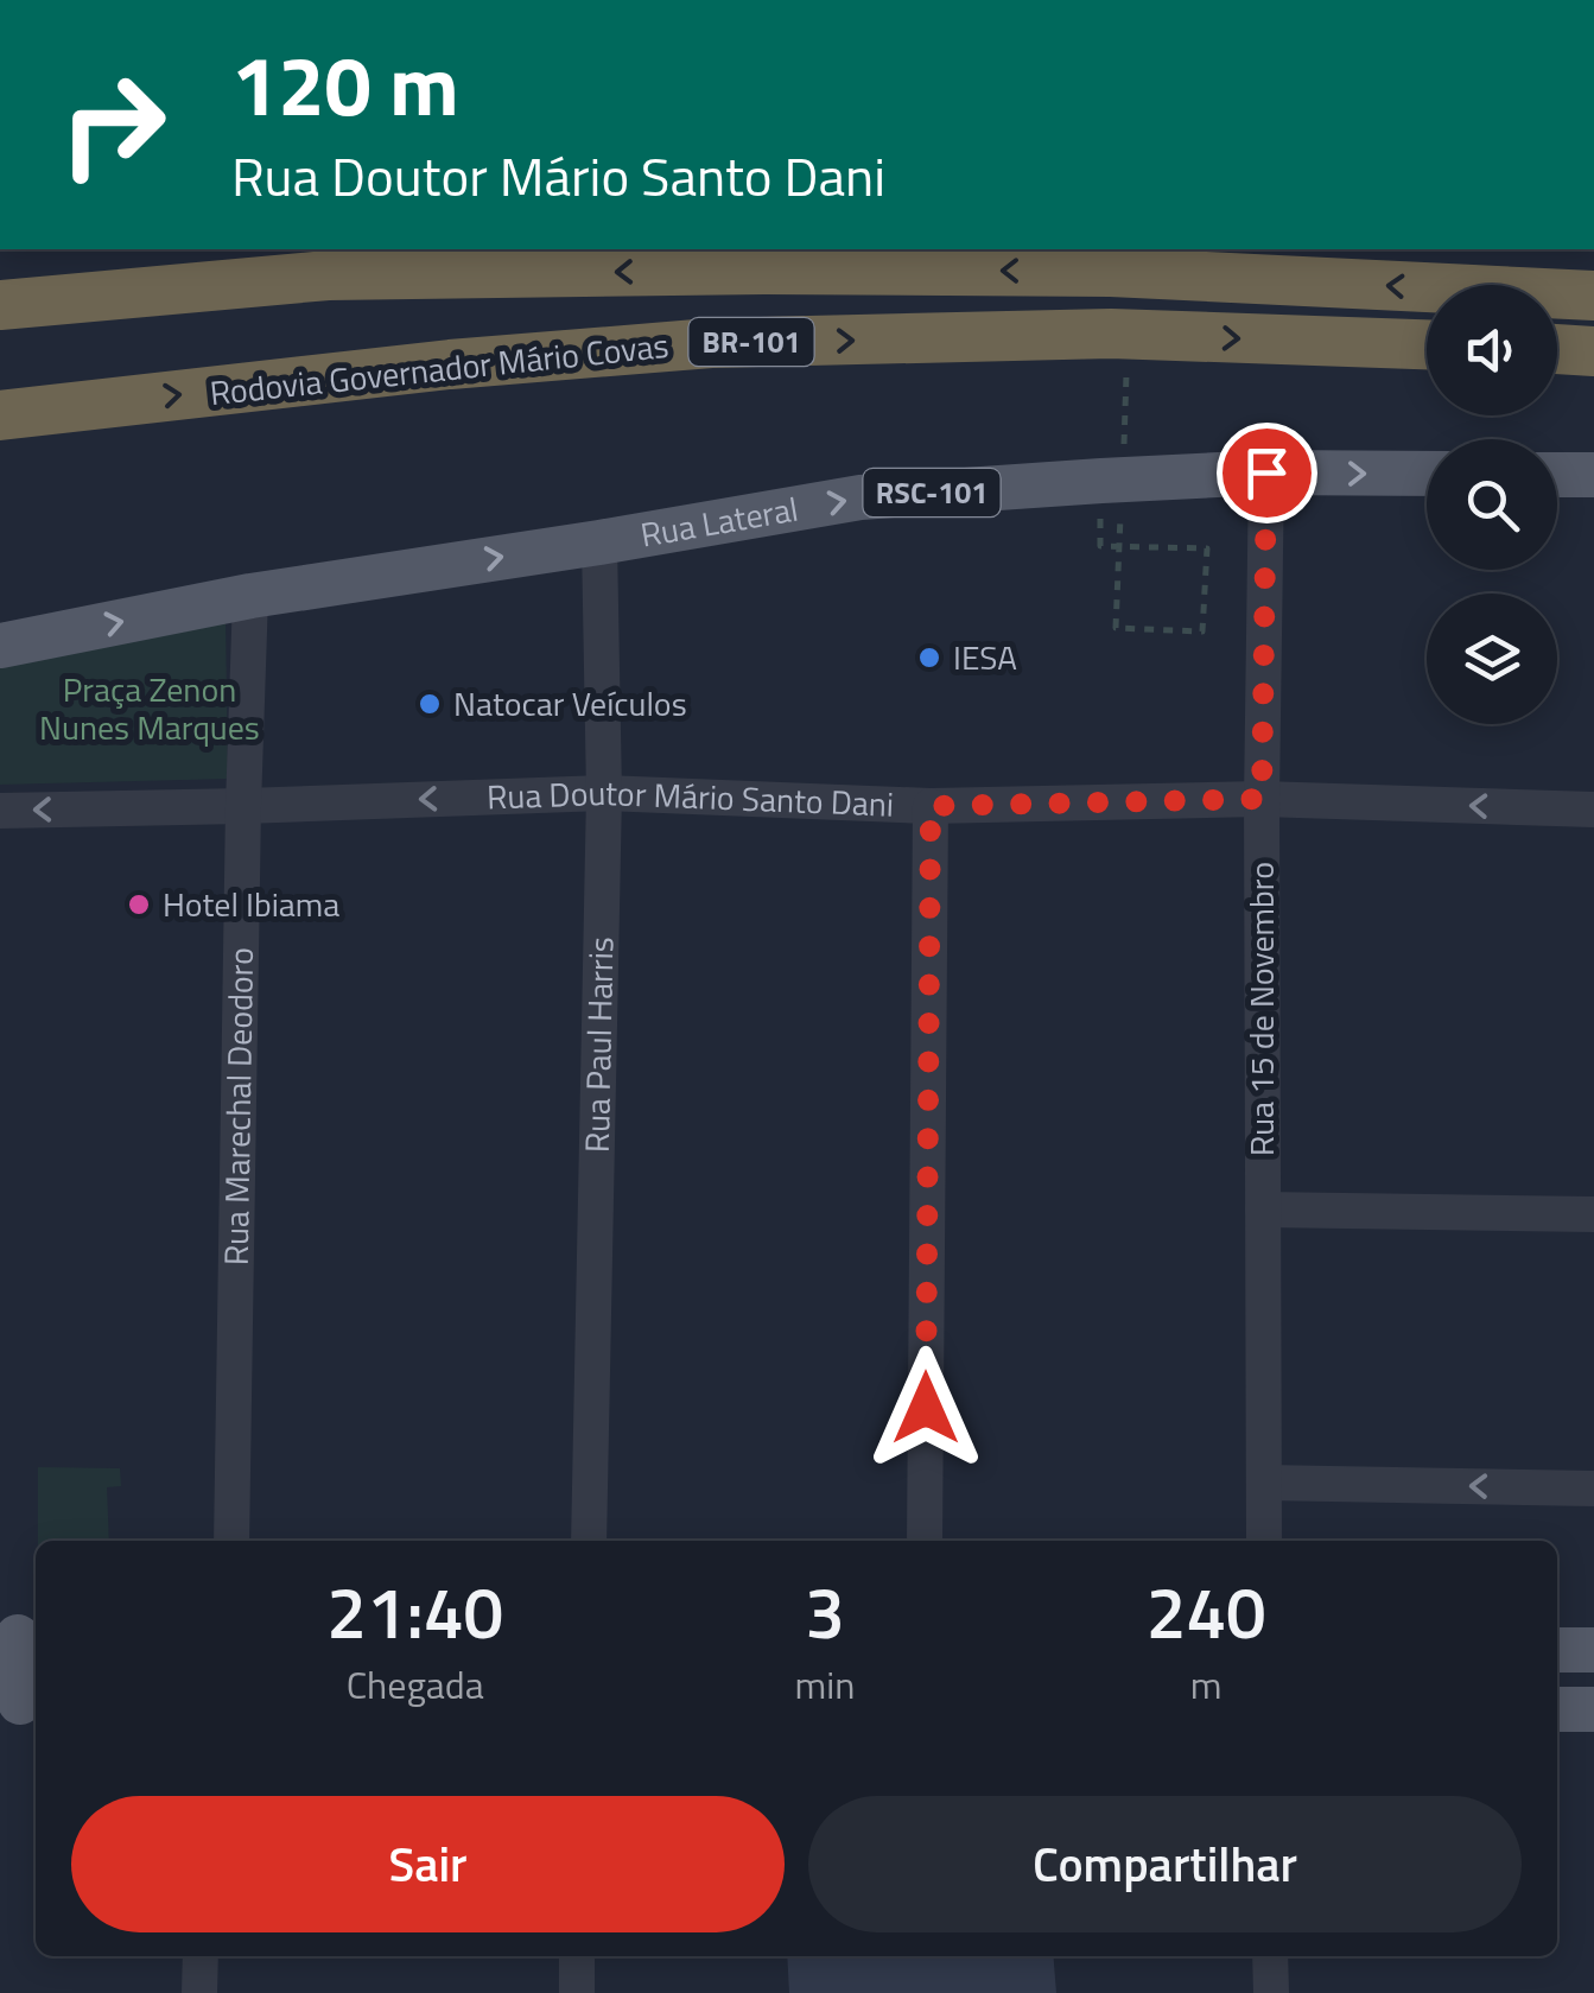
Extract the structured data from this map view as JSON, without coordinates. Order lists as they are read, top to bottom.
{
  "streets": {
    "highway": ["BR-101", "Rodovia Governador Mário Covas"],
    "main road": ["RSC-101", "Rua Lateral"],
    "street": [
      "Rua Doutor Mário Santo Dani",
      "Rua 15 de Novembro",
      "Rua Paul Harris",
      "Rua Marechal Deodoro"
    ]
  },
  "crossings": [
    ["Rua Lateral", "Rua 15 de Novembro"],
    ["Rua Lateral", "Rua Paul Harris"],
    ["Rua Lateral", "Rua Marechal Deodoro"],
    ["Rua Doutor Mário Santo Dani", "Rua 15 de Novembro"],
    ["Rua Doutor Mário Santo Dani", "Rua Paul Harris"],
    ["Rua Doutor Mário Santo Dani", "Rua Marechal Deodoro"]
  ],
  "one_way": ["Rua Lateral", "Rua Doutor Mário Santo Dani"],
  "parks": ["Praça Zenon Nunes Marques"],
  "places": ["IESA", "Natocar Veículos", "Hotel Ibiama"],
  "page": {
    "turn": ["120 m", "Rua Doutor Mário Santo Dani"],
    "eta": [
      "21:40",
      "Chegada",
      "3",
      "min",
      "240",
      "m"
    ],
    "buttons": ["Sair", "Compartilhar"]
  }
}
